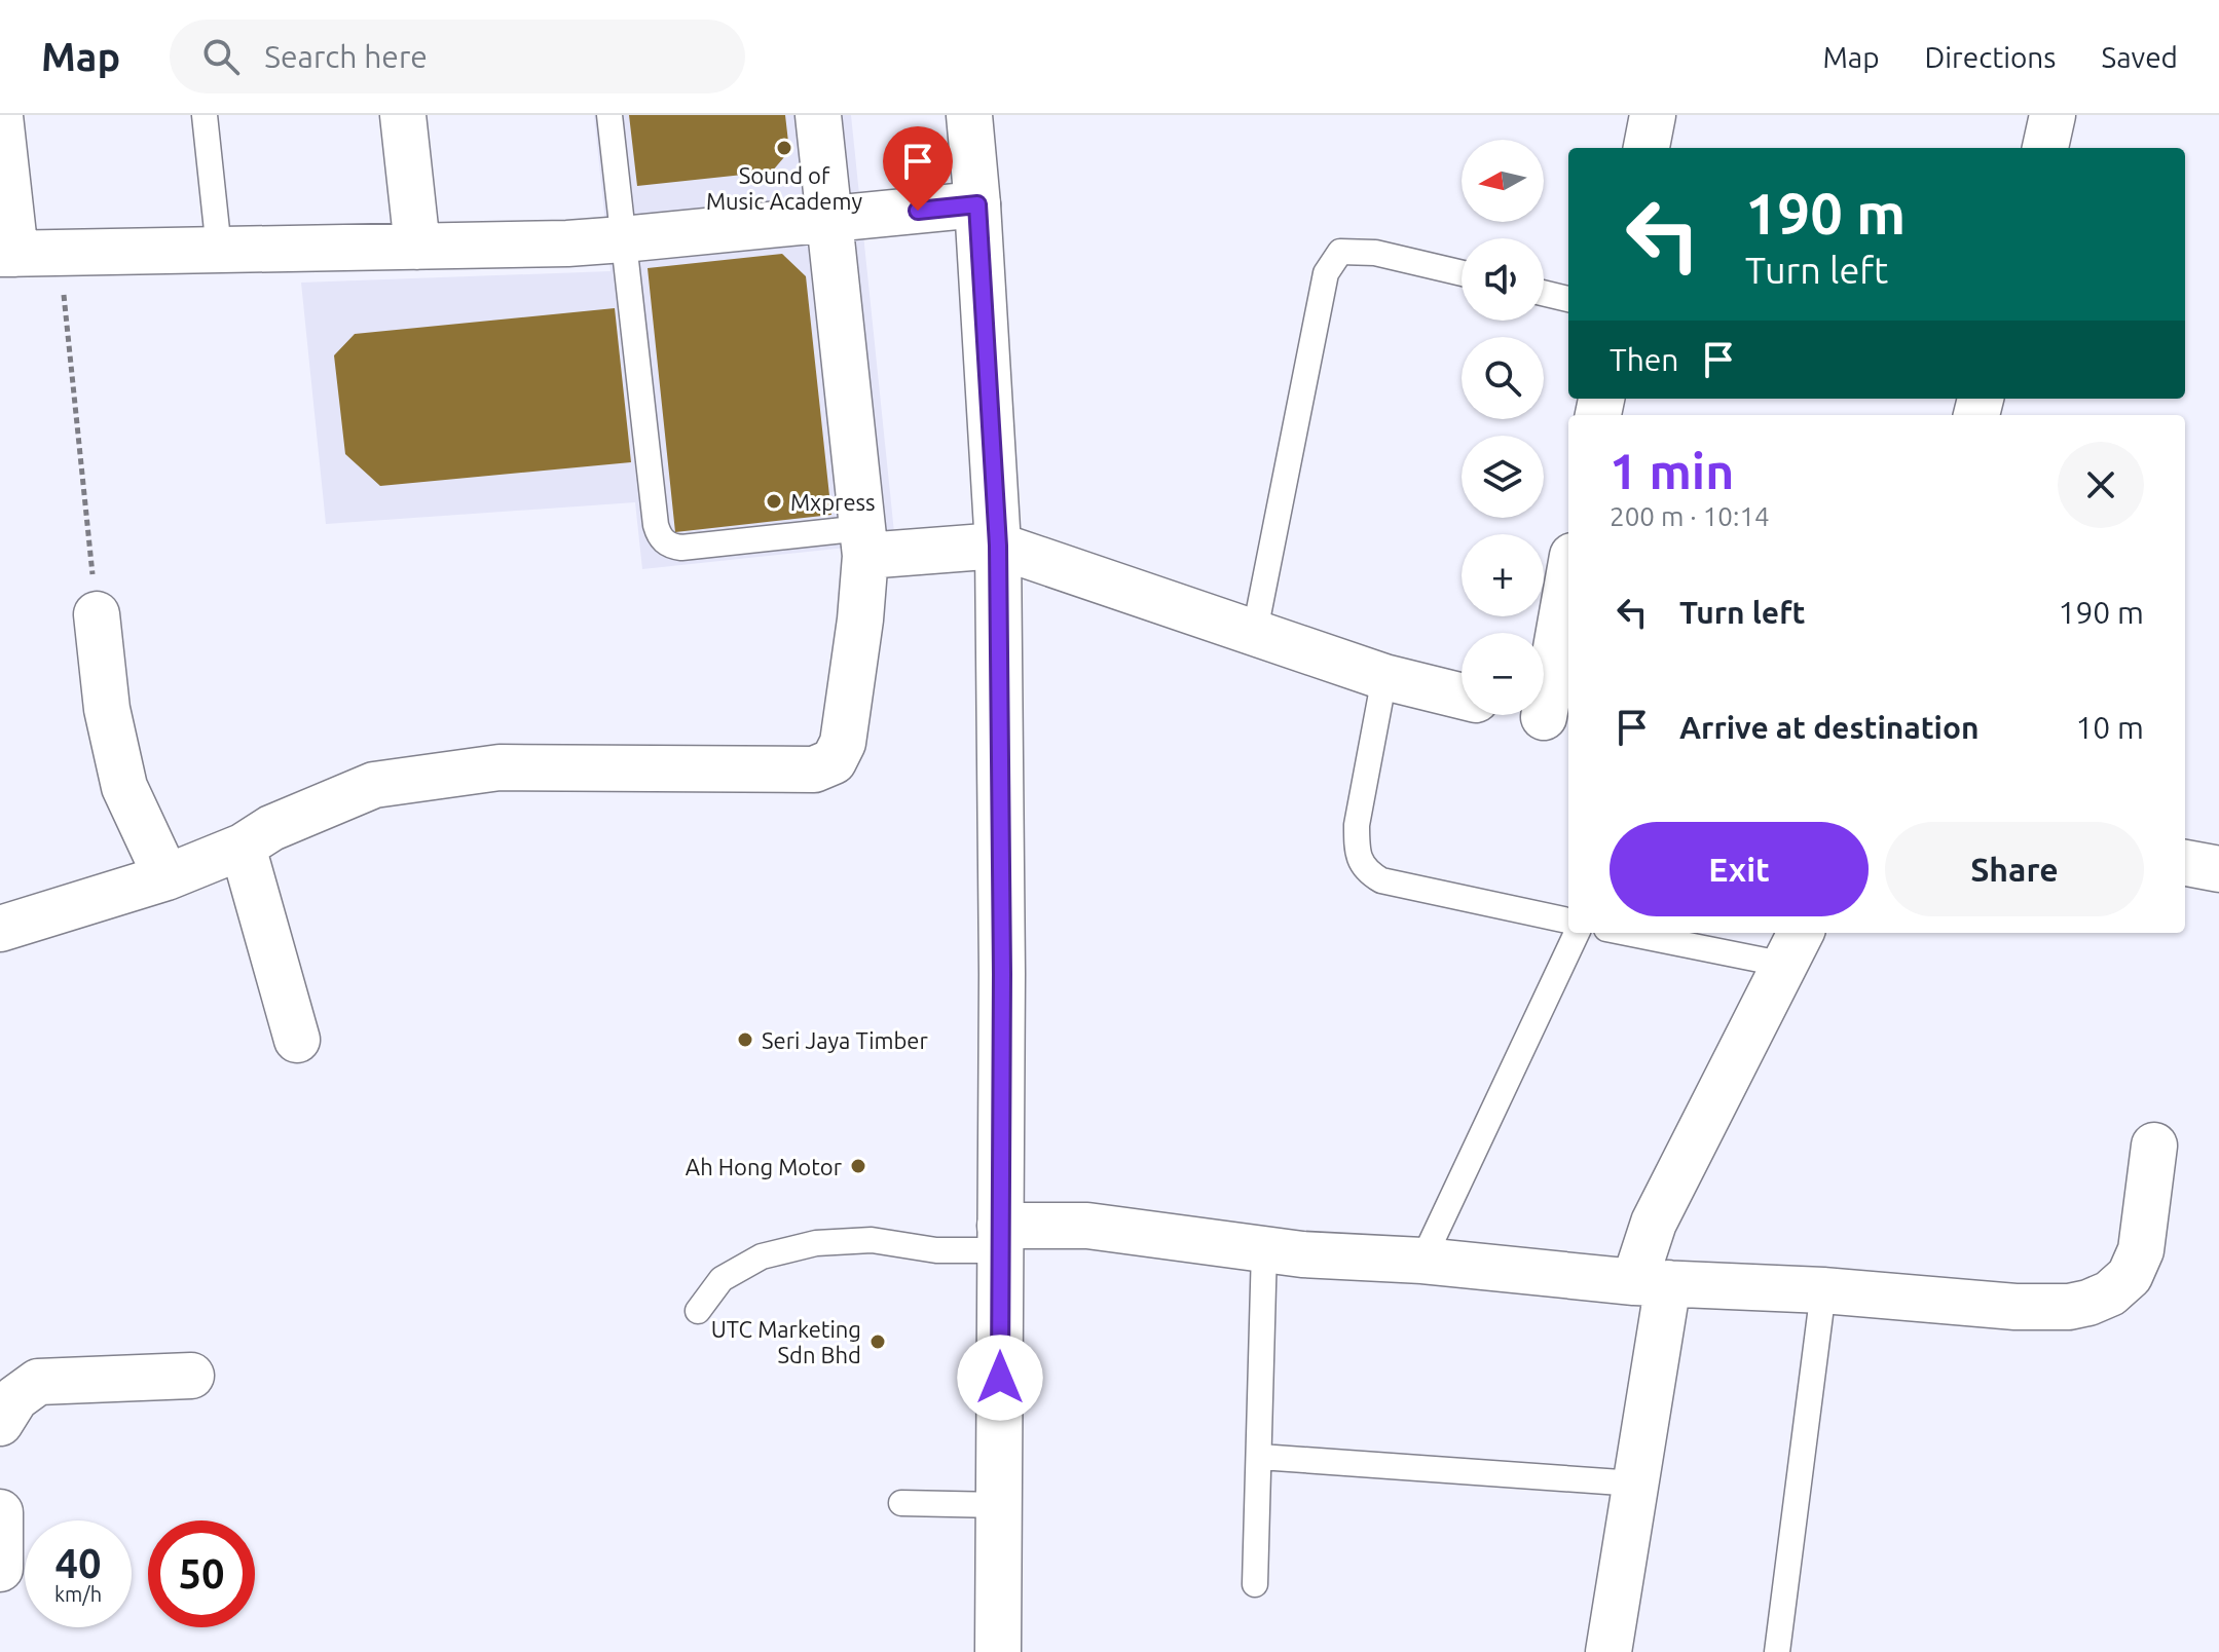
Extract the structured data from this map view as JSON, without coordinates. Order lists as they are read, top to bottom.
{
  "places": [
    "Sound of Music Academy",
    "Mxpress",
    "Seri Jaya Timber",
    "Ah Hong Motor",
    "UTC Marketing Sdn Bhd"
  ],
  "north": "left",
  "page": {
    "header": "Map",
    "search": "Search here",
    "nav": ["Map", "Directions", "Saved"],
    "map_buttons": ["+", "−"],
    "turn": ["190 m", "Turn left"],
    "then": "Then",
    "heading": ["1 min", "200 m · 10:14"],
    "list": [
      {
        "name": "Turn left",
        "value": "190 m"
      },
      {
        "name": "Arrive at destination",
        "value": "10 m"
      }
    ],
    "buttons": ["Exit", "Share"],
    "speed": "40 km/h",
    "limit": "50"
  }
}
